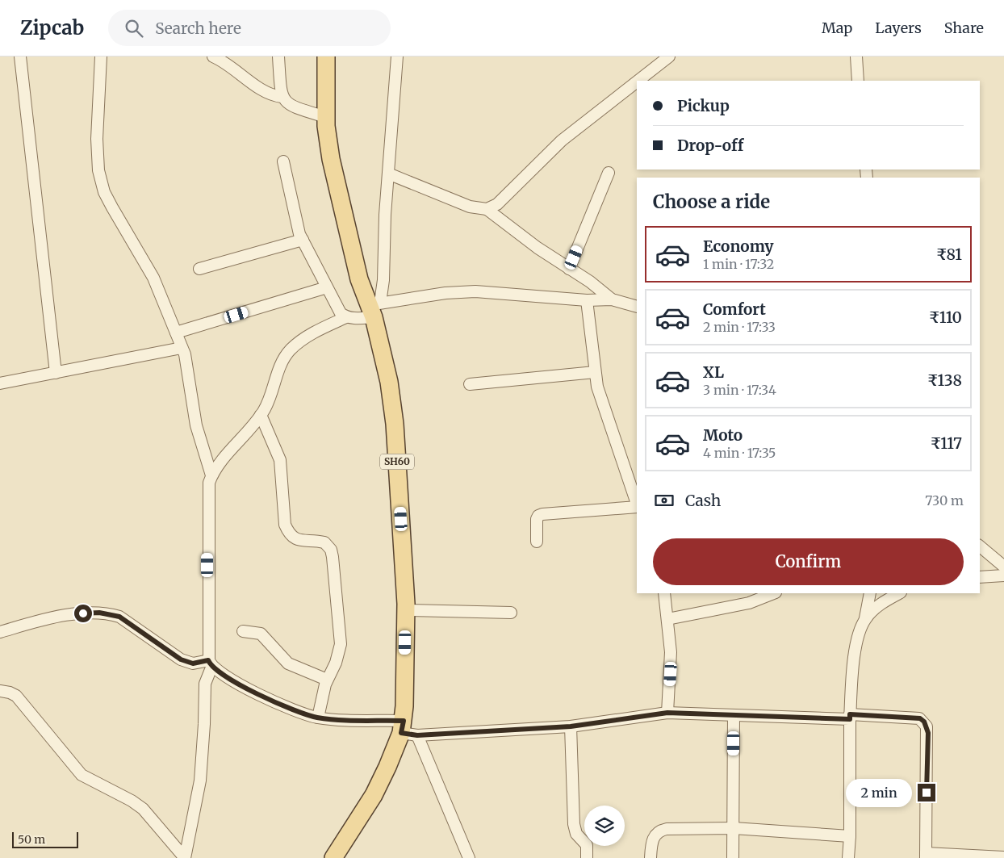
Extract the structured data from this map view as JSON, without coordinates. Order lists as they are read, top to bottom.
{
  "streets": {
    "main road": ["SH60"]
  },
  "scale_bar": "50 m",
  "page": {
    "header": "Zipcab",
    "search": "Search here",
    "nav": ["Map", "Layers", "Share"],
    "banner": ["Pickup", "Drop-off"],
    "heading": "Choose a ride",
    "list": [
      {
        "name": "Economy",
        "note": "1 min · 17:32",
        "value": "₹81"
      },
      {
        "name": "Comfort",
        "note": "2 min · 17:33",
        "value": "₹110"
      },
      {
        "name": "XL",
        "note": "3 min · 17:34",
        "value": "₹138"
      },
      {
        "name": "Moto",
        "note": "4 min · 17:35",
        "value": "₹117"
      }
    ],
    "pay": ["Cash", "730 m"],
    "buttons": "Confirm",
    "bubble": "2 min",
    "scale": "50 m"
  }
}
